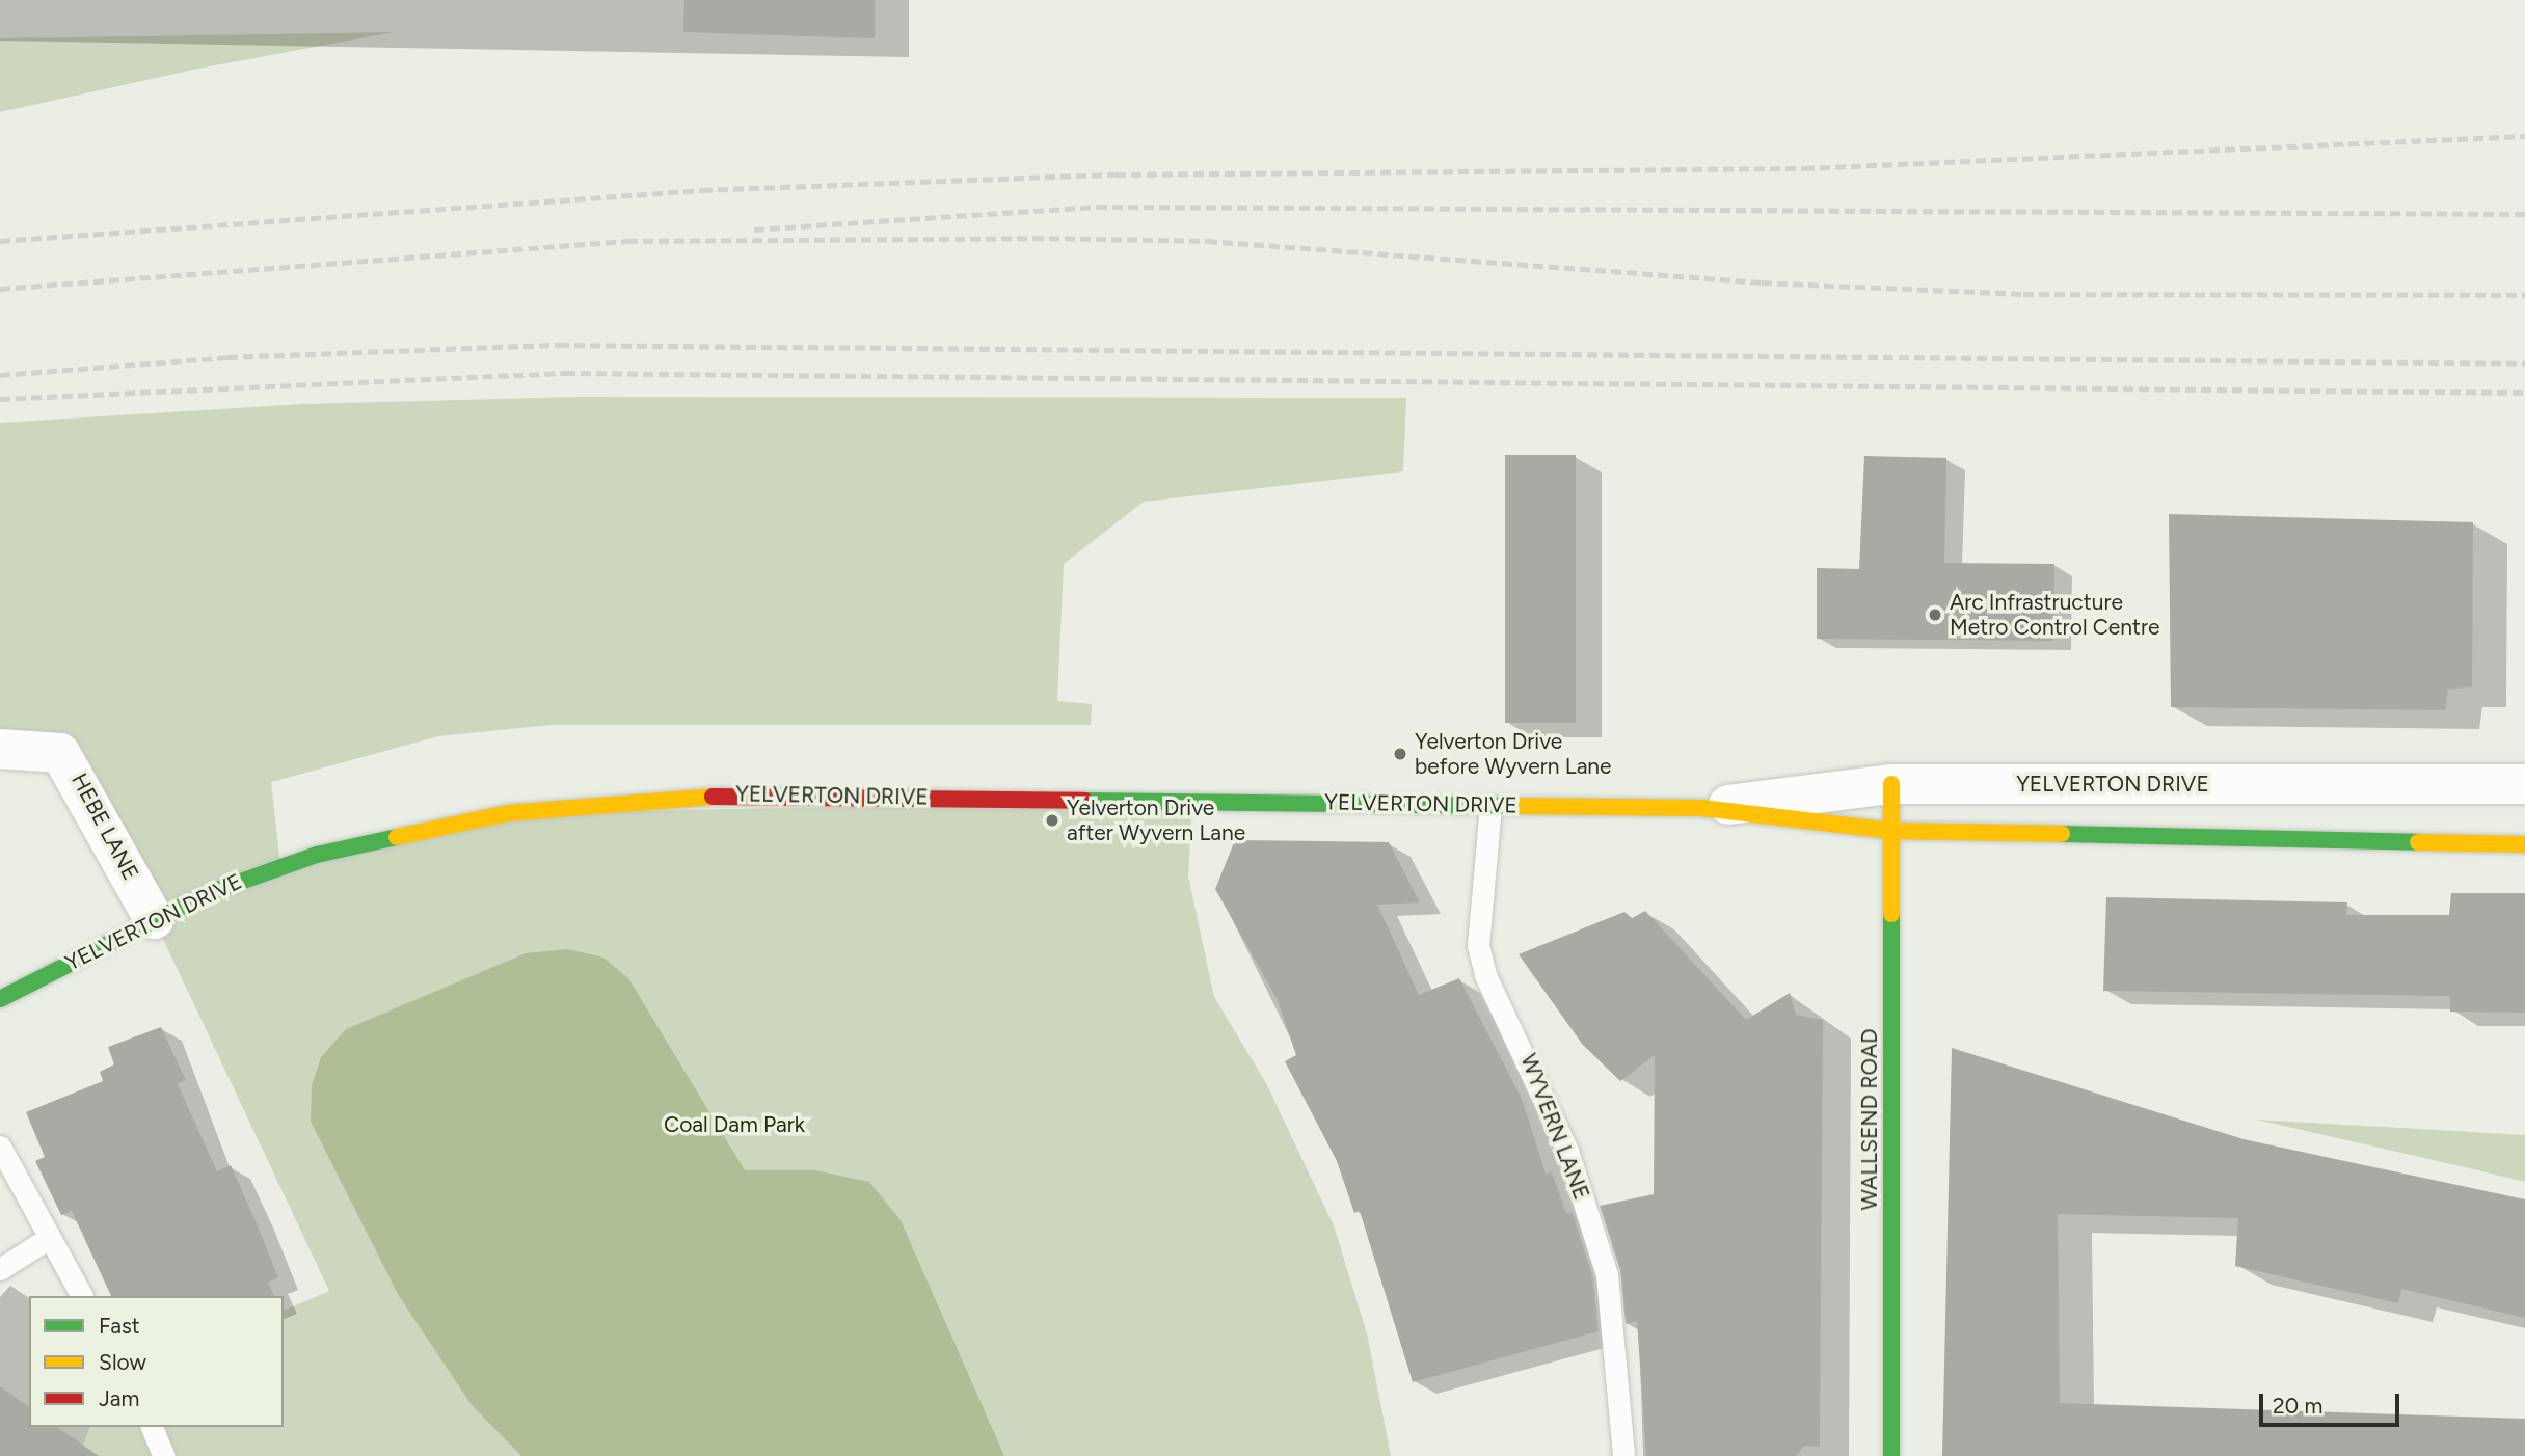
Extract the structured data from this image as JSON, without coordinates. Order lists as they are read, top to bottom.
{
  "streets": {
    "street": ["YELVERTON DRIVE", "HEBE LANE", "WALLSEND ROAD"],
    "lane": ["WYVERN LANE"]
  },
  "crossings": [
    ["YELVERTON DRIVE", "HEBE LANE"],
    ["YELVERTON DRIVE", "WALLSEND ROAD"],
    ["YELVERTON DRIVE", "WYVERN LANE"]
  ],
  "parks": ["Coal Dam Park"],
  "places": ["Arc Infrastructure Metro Control Centre", "Yelverton Drive before Wyvern Lane", "Yelverton Drive after Wyvern Lane"],
  "legend": ["Fast", "Slow", "Jam"],
  "scale_bar": "20 m"
}
